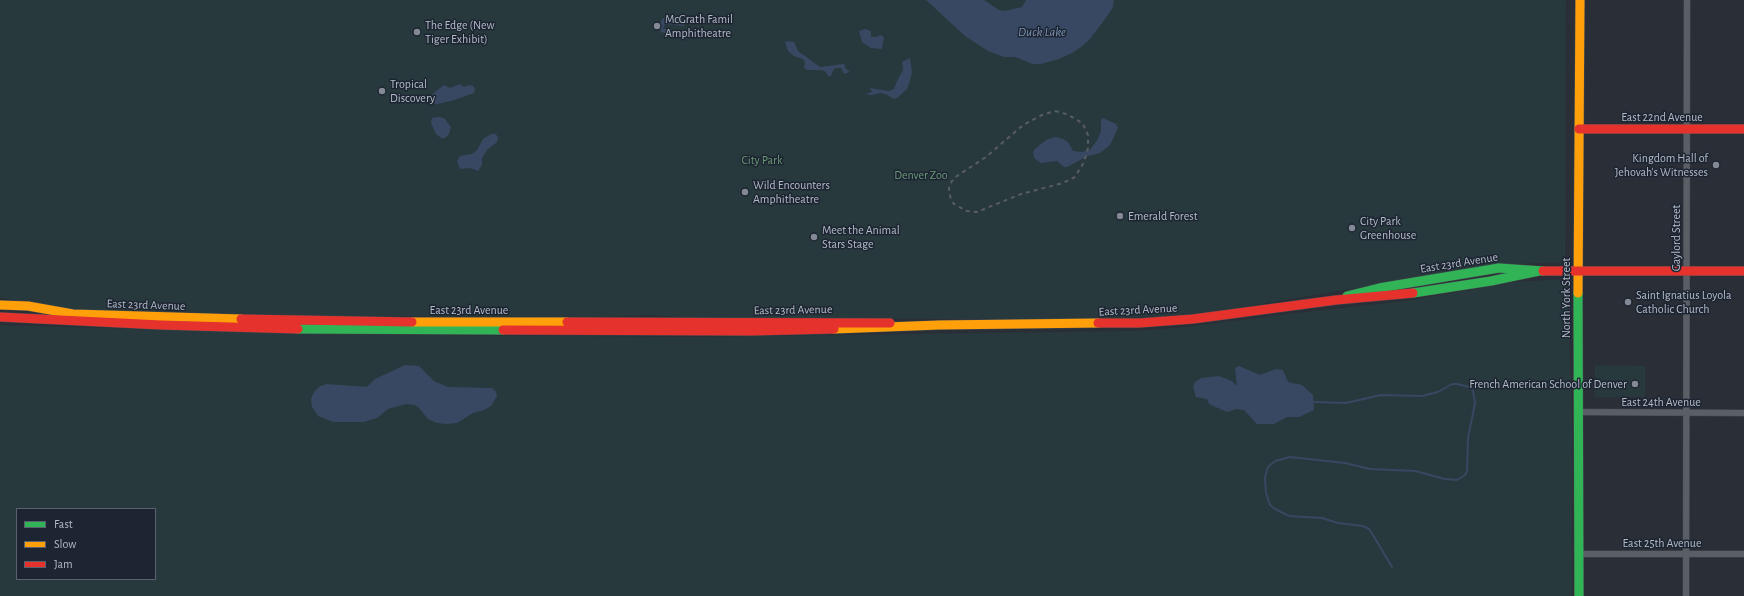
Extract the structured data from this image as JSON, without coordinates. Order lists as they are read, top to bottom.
{
  "streets": {
    "main road": ["East 22nd Avenue", "East 23rd Avenue", "North York Street"],
    "street": ["Gaylord Street", "East 24th Avenue", "East 25th Avenue"]
  },
  "crossings": [
    ["East 22nd Avenue", "Gaylord Street"],
    ["East 22nd Avenue", "North York Street"],
    ["Gaylord Street", "East 23rd Avenue"],
    ["Gaylord Street", "East 24th Avenue"],
    ["Gaylord Street", "East 25th Avenue"],
    ["East 23rd Avenue", "North York Street"],
    ["North York Street", "East 24th Avenue"],
    ["North York Street", "East 25th Avenue"]
  ],
  "water": ["Duck Lake"],
  "parks": ["City Park", "Denver Zoo"],
  "places": [
    "McGrath Famil Amphitheatre",
    "The Edge (New Tiger Exhibit)",
    "Tropical Discovery",
    "Kingdom Hall of Jehovah's Witnesses",
    "Wild Encounters Amphitheatre",
    "Emerald Forest",
    "City Park Greenhouse",
    "Meet the Animal Stars Stage",
    "Saint Ignatius Loyola Catholic Church",
    "French American School of Denver"
  ],
  "legend": ["Fast", "Slow", "Jam"]
}
